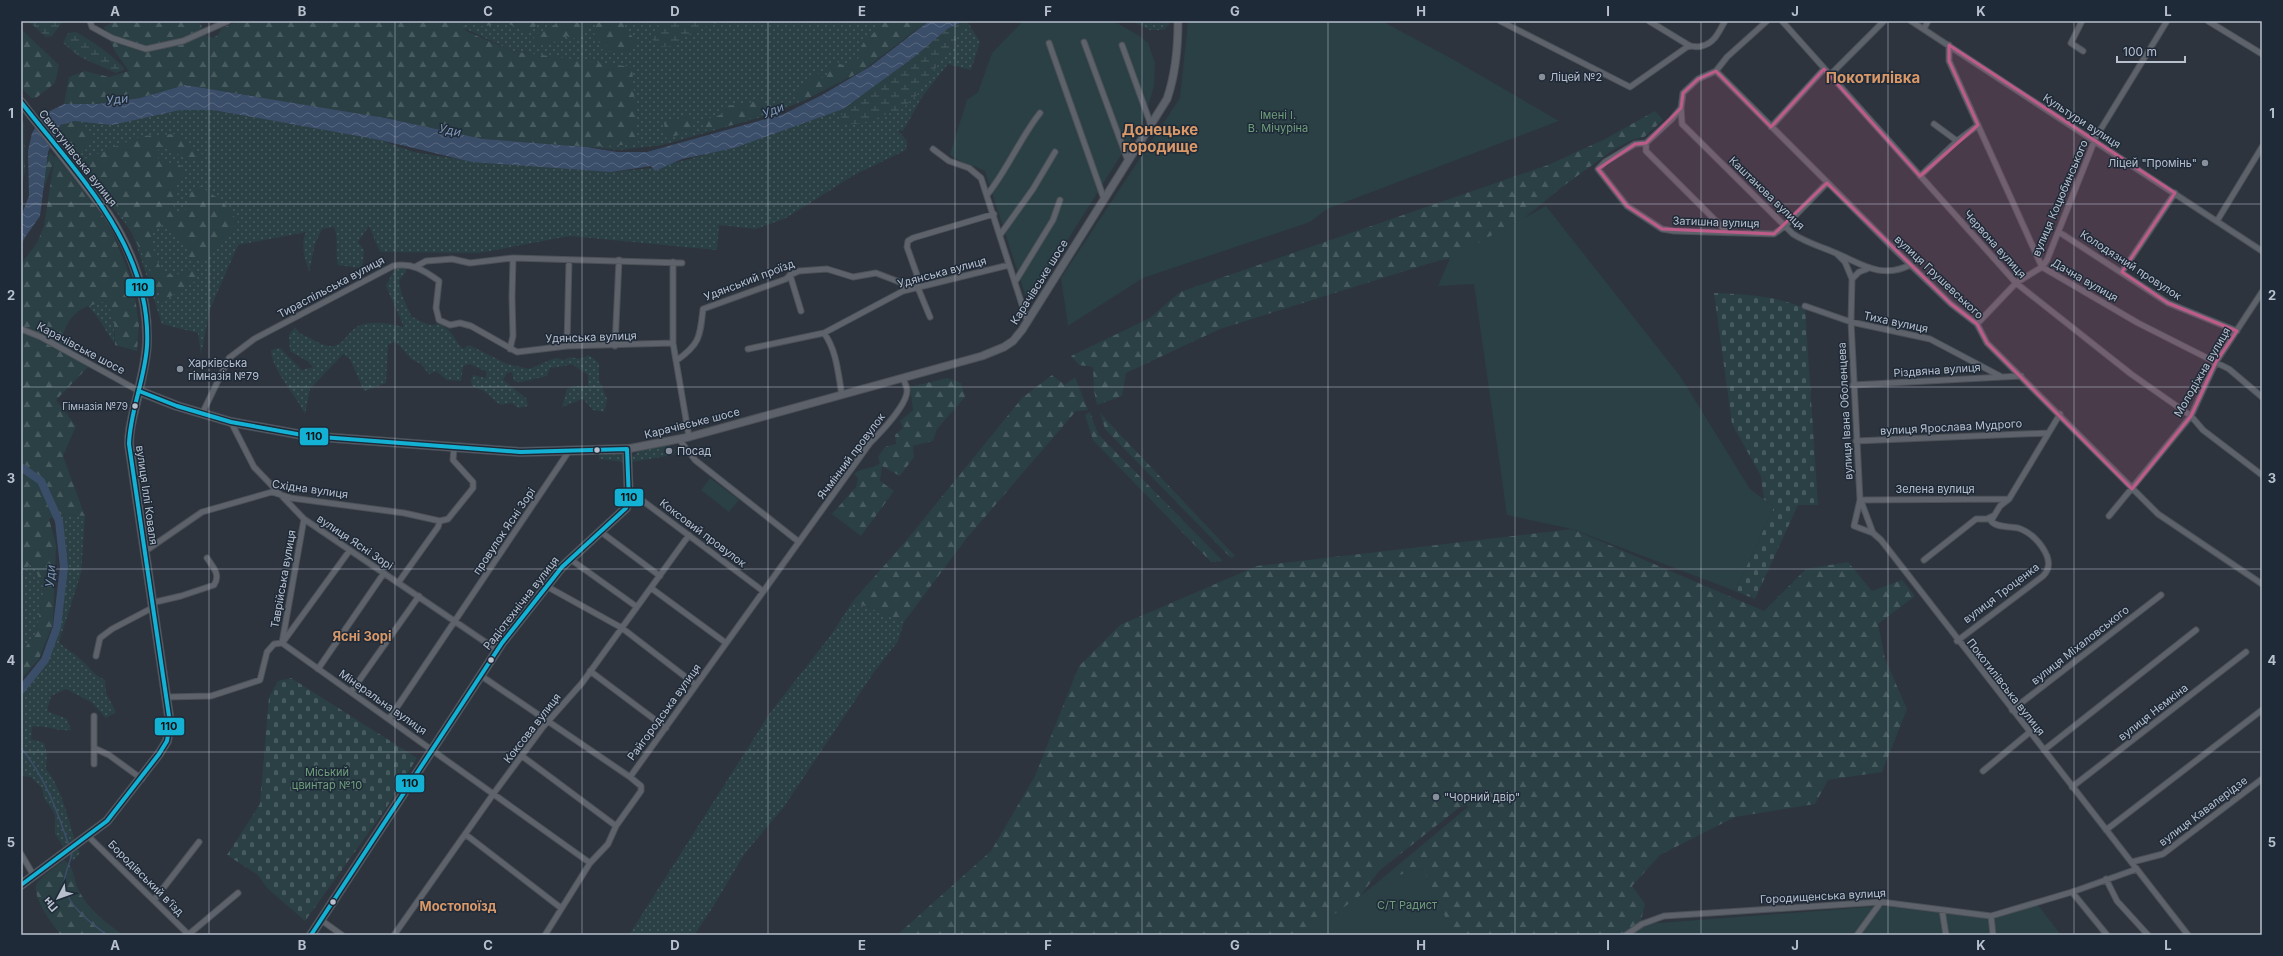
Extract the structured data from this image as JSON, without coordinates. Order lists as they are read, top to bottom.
{
  "streets": {
    "main road": [
      "Свистунівська вулиця",
      "Карачівське шосе",
      "вулиця Іллі Коваля",
      "Радіотехнічна вулиця"
    ],
    "street": [
      "Культури вулиця",
      "Каштанова вулиця",
      "вулиця Коцюбинського",
      "Затишна вулиця",
      "Червона вулиця",
      "Колодязний провулок",
      "Удянська вулиця",
      "вулиця Грушевського",
      "Удянський проїзд",
      "Дачна вулиця",
      "Тираспільська вулиця",
      "Тиха вулиця",
      "Різдвяна вулиця",
      "Молодіжна вулиця",
      "вулиця Івана Оболенцева",
      "вулиця Ярослава Мудрого",
      "Ячмінний провулок",
      "Східна вулиця",
      "Зелена вулиця",
      "провулок Ясні Зорі",
      "Коксовий провулок",
      "вулиця Ясні Зорі",
      "Таврійська вулиця",
      "вулиця Троценка",
      "вулиця Міхаловського",
      "Покотилівська вулиця",
      "Мінеральна вулиця",
      "Райгородська вулиця",
      "вулиця Нємкіна",
      "Коксова вулиця",
      "вулиця Кавалерідзе",
      "Бородівський в’їзд",
      "Городищенська вулиця"
    ]
  },
  "crossings": [
    ["Культури вулиця", "вулиця Коцюбинського"],
    ["Культури вулиця", "Дачна вулиця"],
    ["Свистунівська вулиця", "Карачівське шосе"],
    ["Свистунівська вулиця", "вулиця Іллі Коваля"],
    ["Каштанова вулиця", "Затишна вулиця"],
    ["Каштанова вулиця", "вулиця Грушевського"],
    ["вулиця Коцюбинського", "Червона вулиця"],
    ["вулиця Коцюбинського", "Колодязний провулок"],
    ["вулиця Коцюбинського", "вулиця Грушевського"],
    ["вулиця Коцюбинського", "Дачна вулиця"],
    ["Червона вулиця", "Молодіжна вулиця"],
    ["Колодязний провулок", "Молодіжна вулиця"],
    ["Удянська вулиця", "Удянський проїзд"],
    ["Удянська вулиця", "Тираспільська вулиця"],
    ["вулиця Грушевського", "Різдвяна вулиця"],
    ["вулиця Грушевського", "Молодіжна вулиця"],
    ["Дачна вулиця", "Молодіжна вулиця"],
    ["Карачівське шосе", "Тираспільська вулиця"],
    ["Карачівське шосе", "Ячмінний провулок"],
    ["Карачівське шосе", "вулиця Іллі Коваля"],
    ["Карачівське шосе", "провулок Ясні Зорі"],
    ["Карачівське шосе", "вулиця Ясні Зорі"],
    ["Карачівське шосе", "Радіотехнічна вулиця"],
    ["Тиха вулиця", "Різдвяна вулиця"],
    ["Тиха вулиця", "вулиця Івана Оболенцева"],
    ["Різдвяна вулиця", "вулиця Івана Оболенцева"],
    ["вулиця Івана Оболенцева", "вулиця Ярослава Мудрого"],
    ["вулиця Івана Оболенцева", "Зелена вулиця"],
    ["вулиця Івана Оболенцева", "Покотилівська вулиця"],
    ["Ячмінний провулок", "Райгородська вулиця"],
    ["Східна вулиця", "вулиця Іллі Коваля"],
    ["Східна вулиця", "вулиця Ясні Зорі"],
    ["Зелена вулиця", "Покотилівська вулиця"],
    ["вулиця Іллі Коваля", "Бородівський в’їзд"],
    ["провулок Ясні Зорі", "вулиця Ясні Зорі"],
    ["провулок Ясні Зорі", "Мінеральна вулиця"],
    ["Коксовий провулок", "Радіотехнічна вулиця"],
    ["Коксовий провулок", "Райгородська вулиця"],
    ["Коксовий провулок", "Коксова вулиця"],
    ["вулиця Ясні Зорі", "Таврійська вулиця"],
    ["вулиця Ясні Зорі", "Радіотехнічна вулиця"],
    ["Таврійська вулиця", "Мінеральна вулиця"],
    ["вулиця Троценка", "Покотилівська вулиця"],
    ["Радіотехнічна вулиця", "Мінеральна вулиця"],
    ["вулиця Міхаловського", "Покотилівська вулиця"],
    ["Покотилівська вулиця", "вулиця Нємкіна"],
    ["Покотилівська вулиця", "вулиця Кавалерідзе"],
    ["Покотилівська вулиця", "Городищенська вулиця"],
    ["Мінеральна вулиця", "Райгородська вулиця"],
    ["Мінеральна вулиця", "Коксова вулиця"]
  ],
  "districts": [
    "Покотилівка",
    "Донецьке городище",
    "Ясні Зорі",
    "Мостопоїзд"
  ],
  "water": ["Уди"],
  "parks": ["Імені І. В. Мічуріна", "Міський цвинтар №10", "С/Т Радист"],
  "places": [
    "Ліцей №2",
    "Ліцей \"Промінь\"",
    "Харківська гімназія №79",
    "Гімназія №79",
    "Посад",
    "\"Чорний двір\""
  ],
  "lines": ["transit line 110"],
  "scale_bar": "100 m",
  "north": "bottom left",
  "grid": {
    "columns": [
      "A",
      "B",
      "C",
      "D",
      "E",
      "F",
      "G",
      "H",
      "I",
      "J",
      "K",
      "L"
    ],
    "rows": [
      "1",
      "2",
      "3",
      "4",
      "5"
    ]
  }
}
